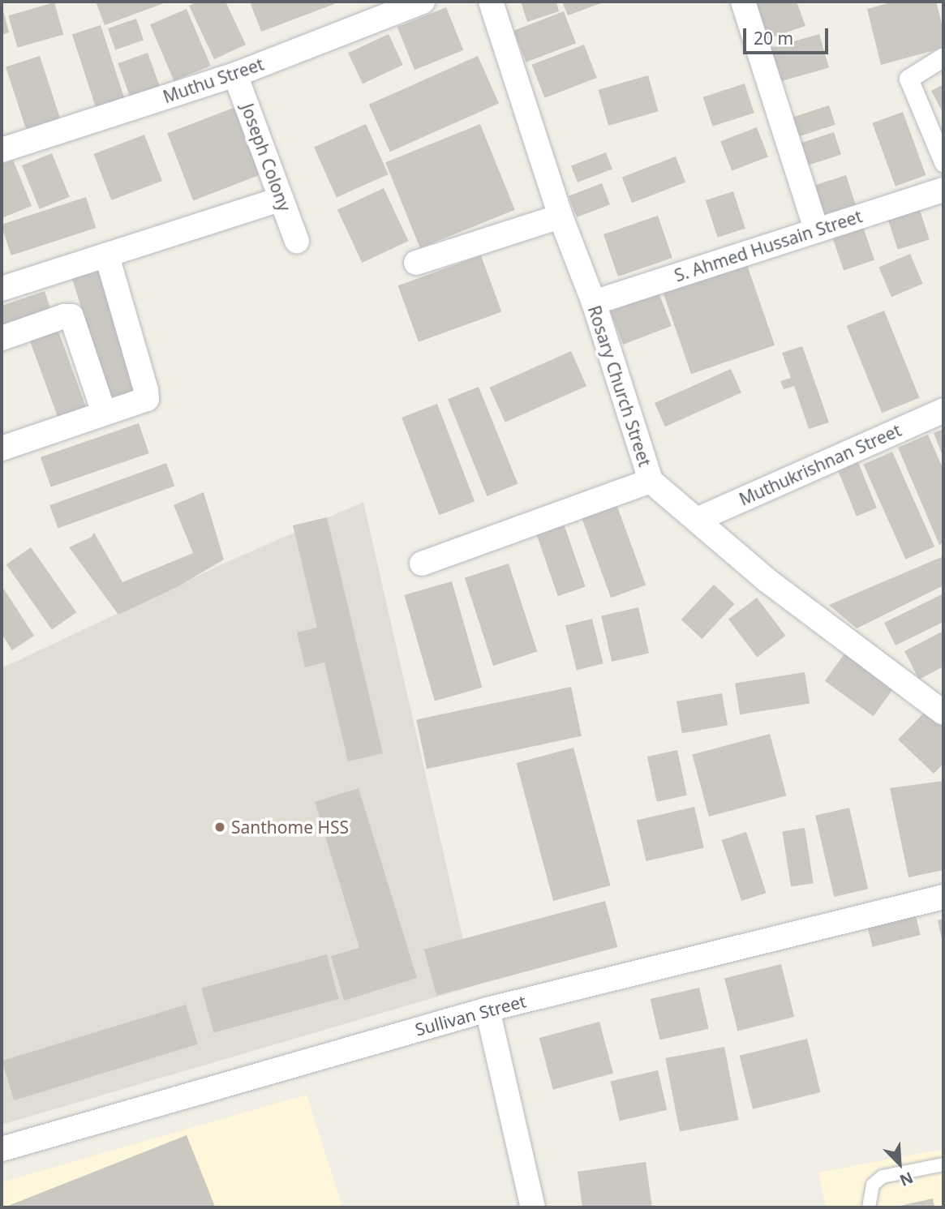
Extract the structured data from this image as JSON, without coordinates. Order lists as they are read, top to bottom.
{
  "streets": {
    "street": [
      "Muthu Street",
      "Joseph Colony",
      "S. Ahmed Hussain Street",
      "Rosary Church Street",
      "Muthukrishnan Street",
      "Sullivan Street"
    ]
  },
  "crossings": [
    ["Muthu Street", "Joseph Colony"],
    ["S. Ahmed Hussain Street", "Rosary Church Street"],
    ["Rosary Church Street", "Muthukrishnan Street"]
  ],
  "places": ["Santhome HSS"],
  "scale_bar": "20 m",
  "north": "bottom right"
}
